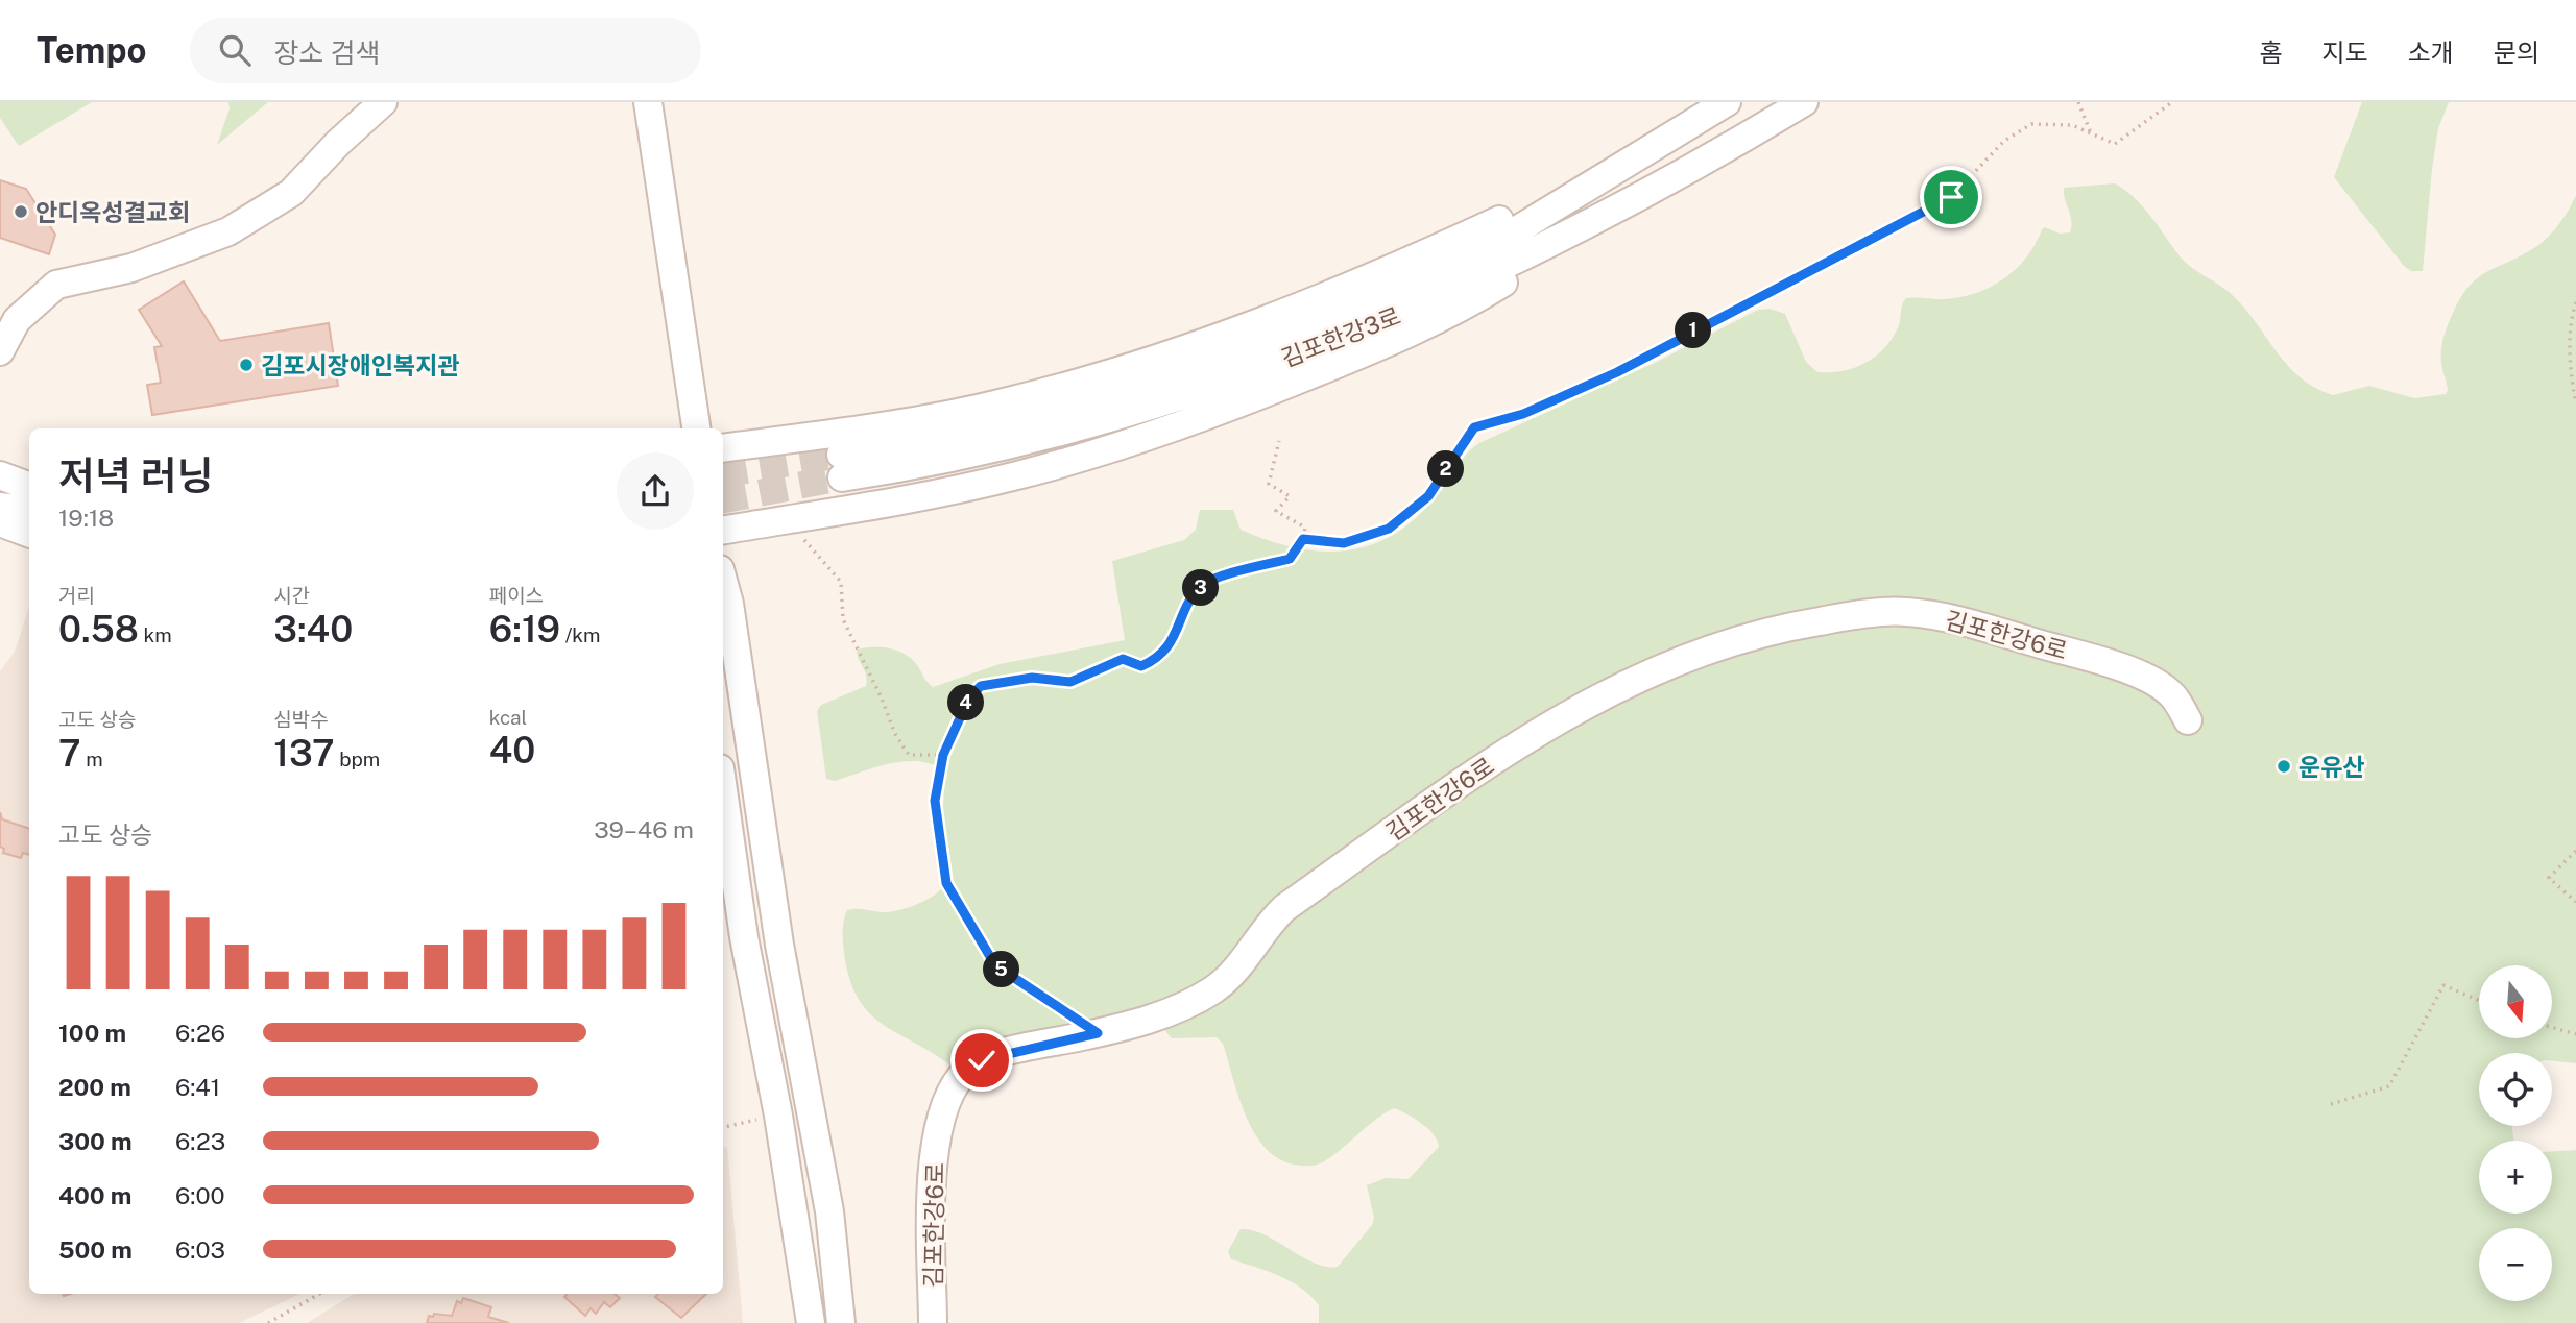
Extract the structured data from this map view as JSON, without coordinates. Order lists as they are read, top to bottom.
{
  "streets": {
    "street": ["김포한강3로", "김포한강6로"]
  },
  "places": ["안디옥성결교회", "김포시장애인복지관", "운유산"],
  "north": "bottom",
  "page": {
    "header": "Tempo",
    "search": "장소 검색",
    "nav": [
      "홈",
      "지도",
      "소개",
      "문의"
    ],
    "pins": [
      "1",
      "2",
      "3",
      "4",
      "5"
    ],
    "heading": ["저녁 러닝", "19:18"],
    "stats": [
      ["거리", "0.58 km"],
      ["시간", "3:40"],
      ["페이스", "6:19 /km"],
      ["고도 상승", "7 m"],
      ["심박수", "137 bpm"],
      ["kcal", "40"]
    ],
    "chart": ["고도 상승", "39–46 m"],
    "map_buttons": ["+", "−"],
    "list": [
      {
        "name": "100 m",
        "note": "6:26"
      },
      {
        "name": "200 m",
        "note": "6:41"
      },
      {
        "name": "300 m",
        "note": "6:23"
      },
      {
        "name": "400 m",
        "note": "6:00"
      },
      {
        "name": "500 m",
        "note": "6:03"
      }
    ]
  }
}
